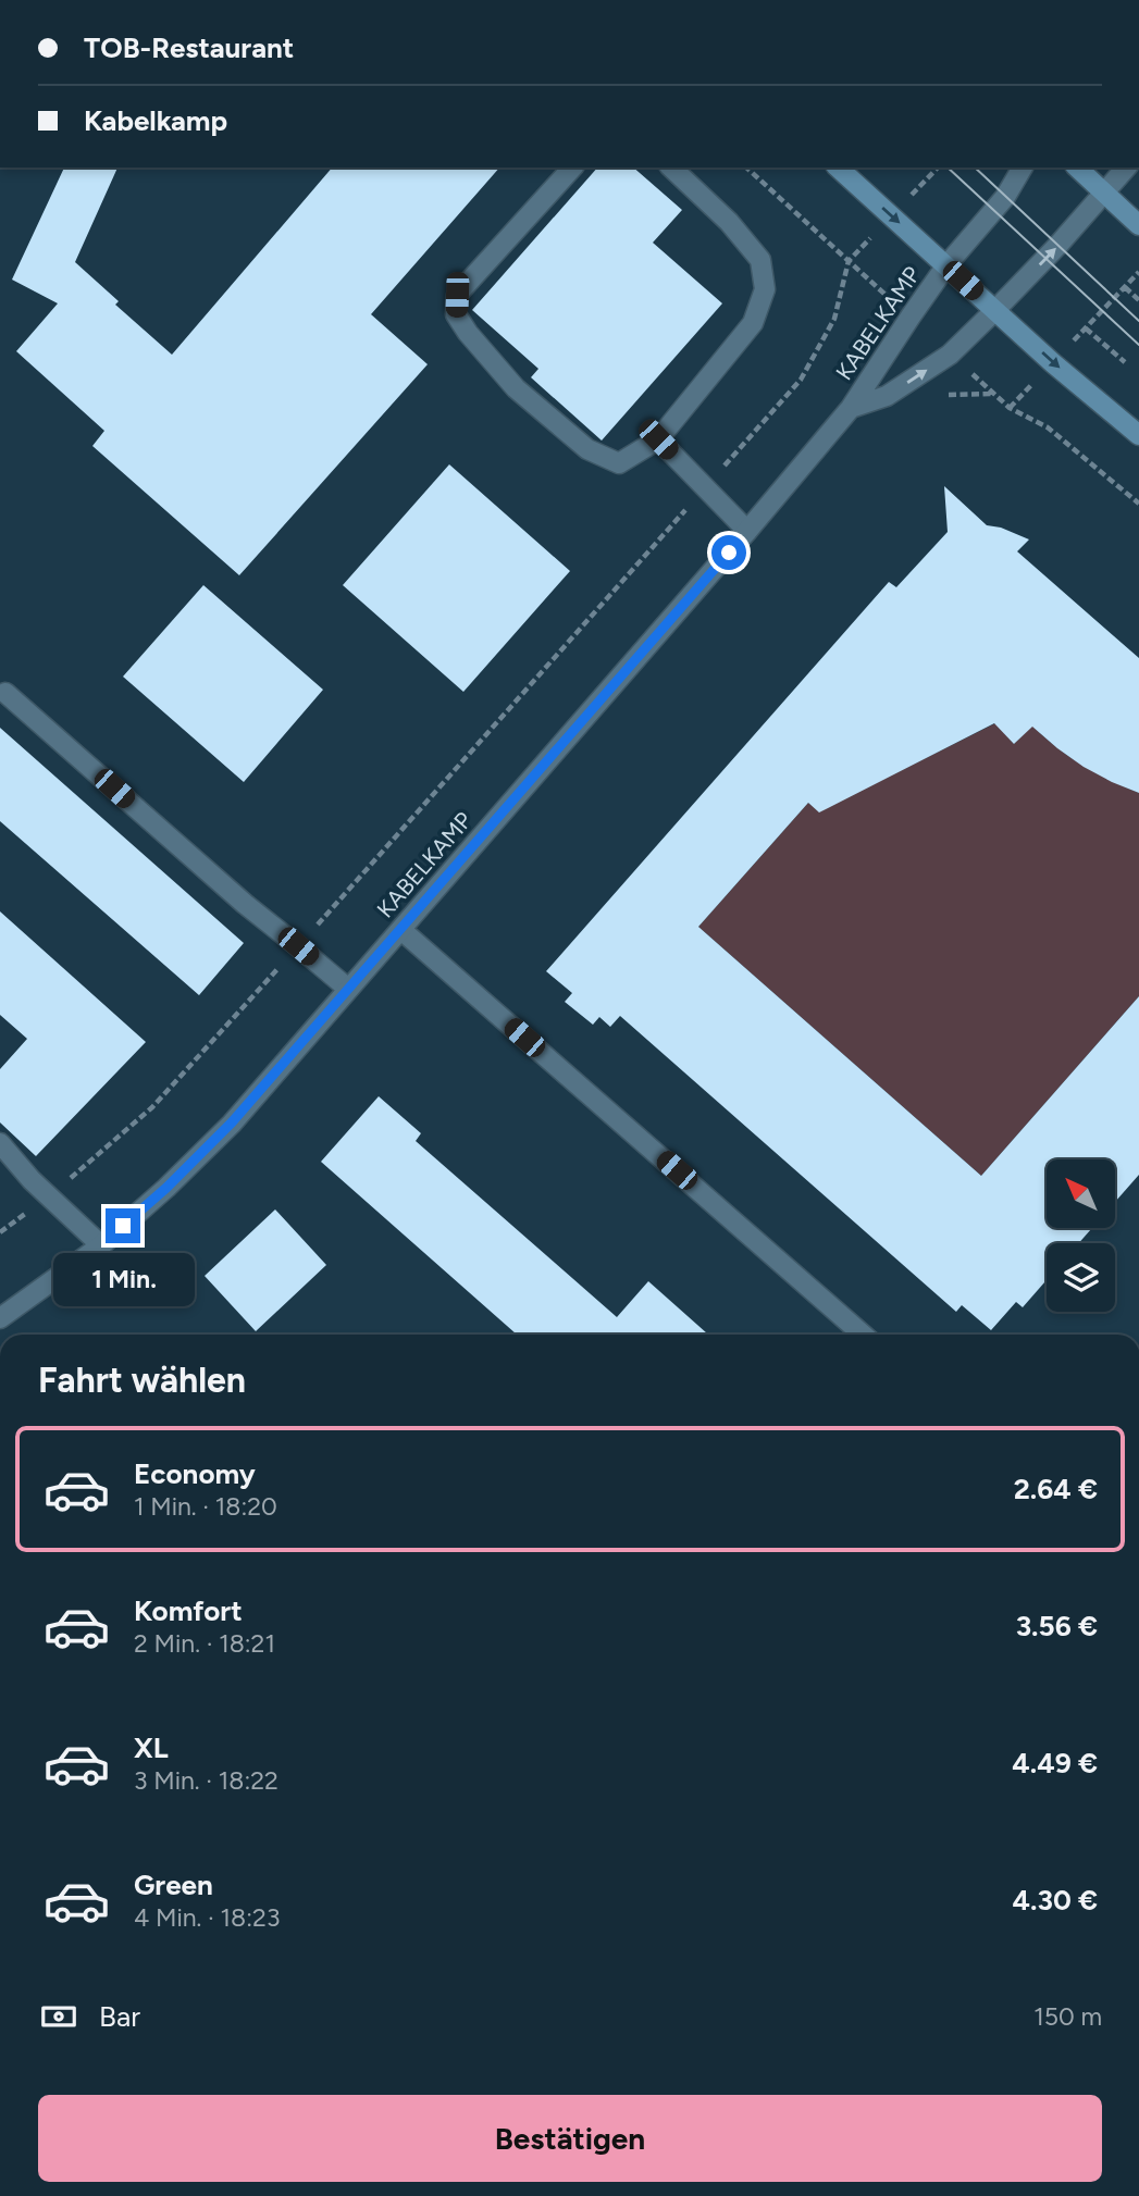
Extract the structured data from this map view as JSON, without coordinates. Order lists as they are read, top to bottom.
{
  "streets": {
    "street": ["KABELKAMP"]
  },
  "north": "top left",
  "page": {
    "banner": ["TOB-Restaurant", "Kabelkamp"],
    "bubble": "1 Min.",
    "heading": "Fahrt wählen",
    "list": [
      {
        "name": "Economy",
        "note": "1 Min. · 18:20",
        "value": "2.64 €"
      },
      {
        "name": "Komfort",
        "note": "2 Min. · 18:21",
        "value": "3.56 €"
      },
      {
        "name": "XL",
        "note": "3 Min. · 18:22",
        "value": "4.49 €"
      },
      {
        "name": "Green",
        "note": "4 Min. · 18:23",
        "value": "4.30 €"
      }
    ],
    "pay": ["Bar", "150 m"],
    "buttons": "Bestätigen"
  }
}
